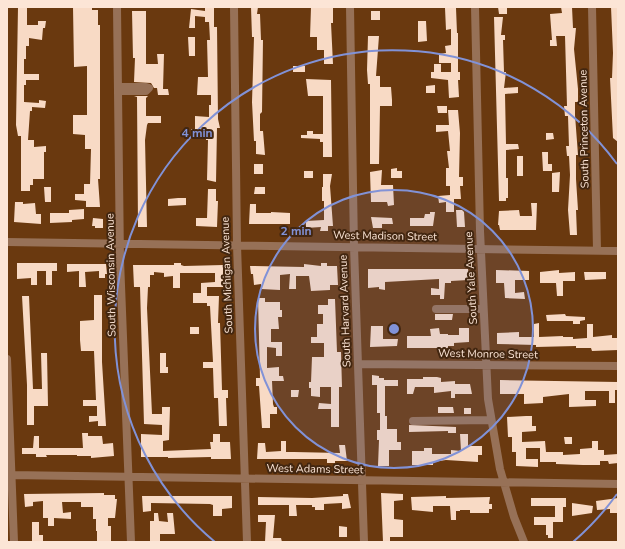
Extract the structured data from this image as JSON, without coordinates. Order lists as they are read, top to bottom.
{
  "streets": {
    "street": [
      "South Princeton Avenue",
      "West Madison Street",
      "South Wisconsin Avenue",
      "South Michigan Avenue",
      "South Yale Avenue",
      "South Harvard Avenue",
      "West Monroe Street",
      "West Adams Street"
    ]
  },
  "crossings": [
    ["South Princeton Avenue", "West Madison Street"],
    ["West Madison Street", "South Wisconsin Avenue"],
    ["West Madison Street", "South Michigan Avenue"],
    ["West Madison Street", "South Yale Avenue"],
    ["West Madison Street", "South Harvard Avenue"],
    ["South Wisconsin Avenue", "West Adams Street"],
    ["South Michigan Avenue", "West Adams Street"],
    ["South Yale Avenue", "West Monroe Street"],
    ["South Yale Avenue", "West Adams Street"],
    ["South Harvard Avenue", "West Monroe Street"],
    ["South Harvard Avenue", "West Adams Street"]
  ],
  "rings": ["4 min", "2 min"]
}
